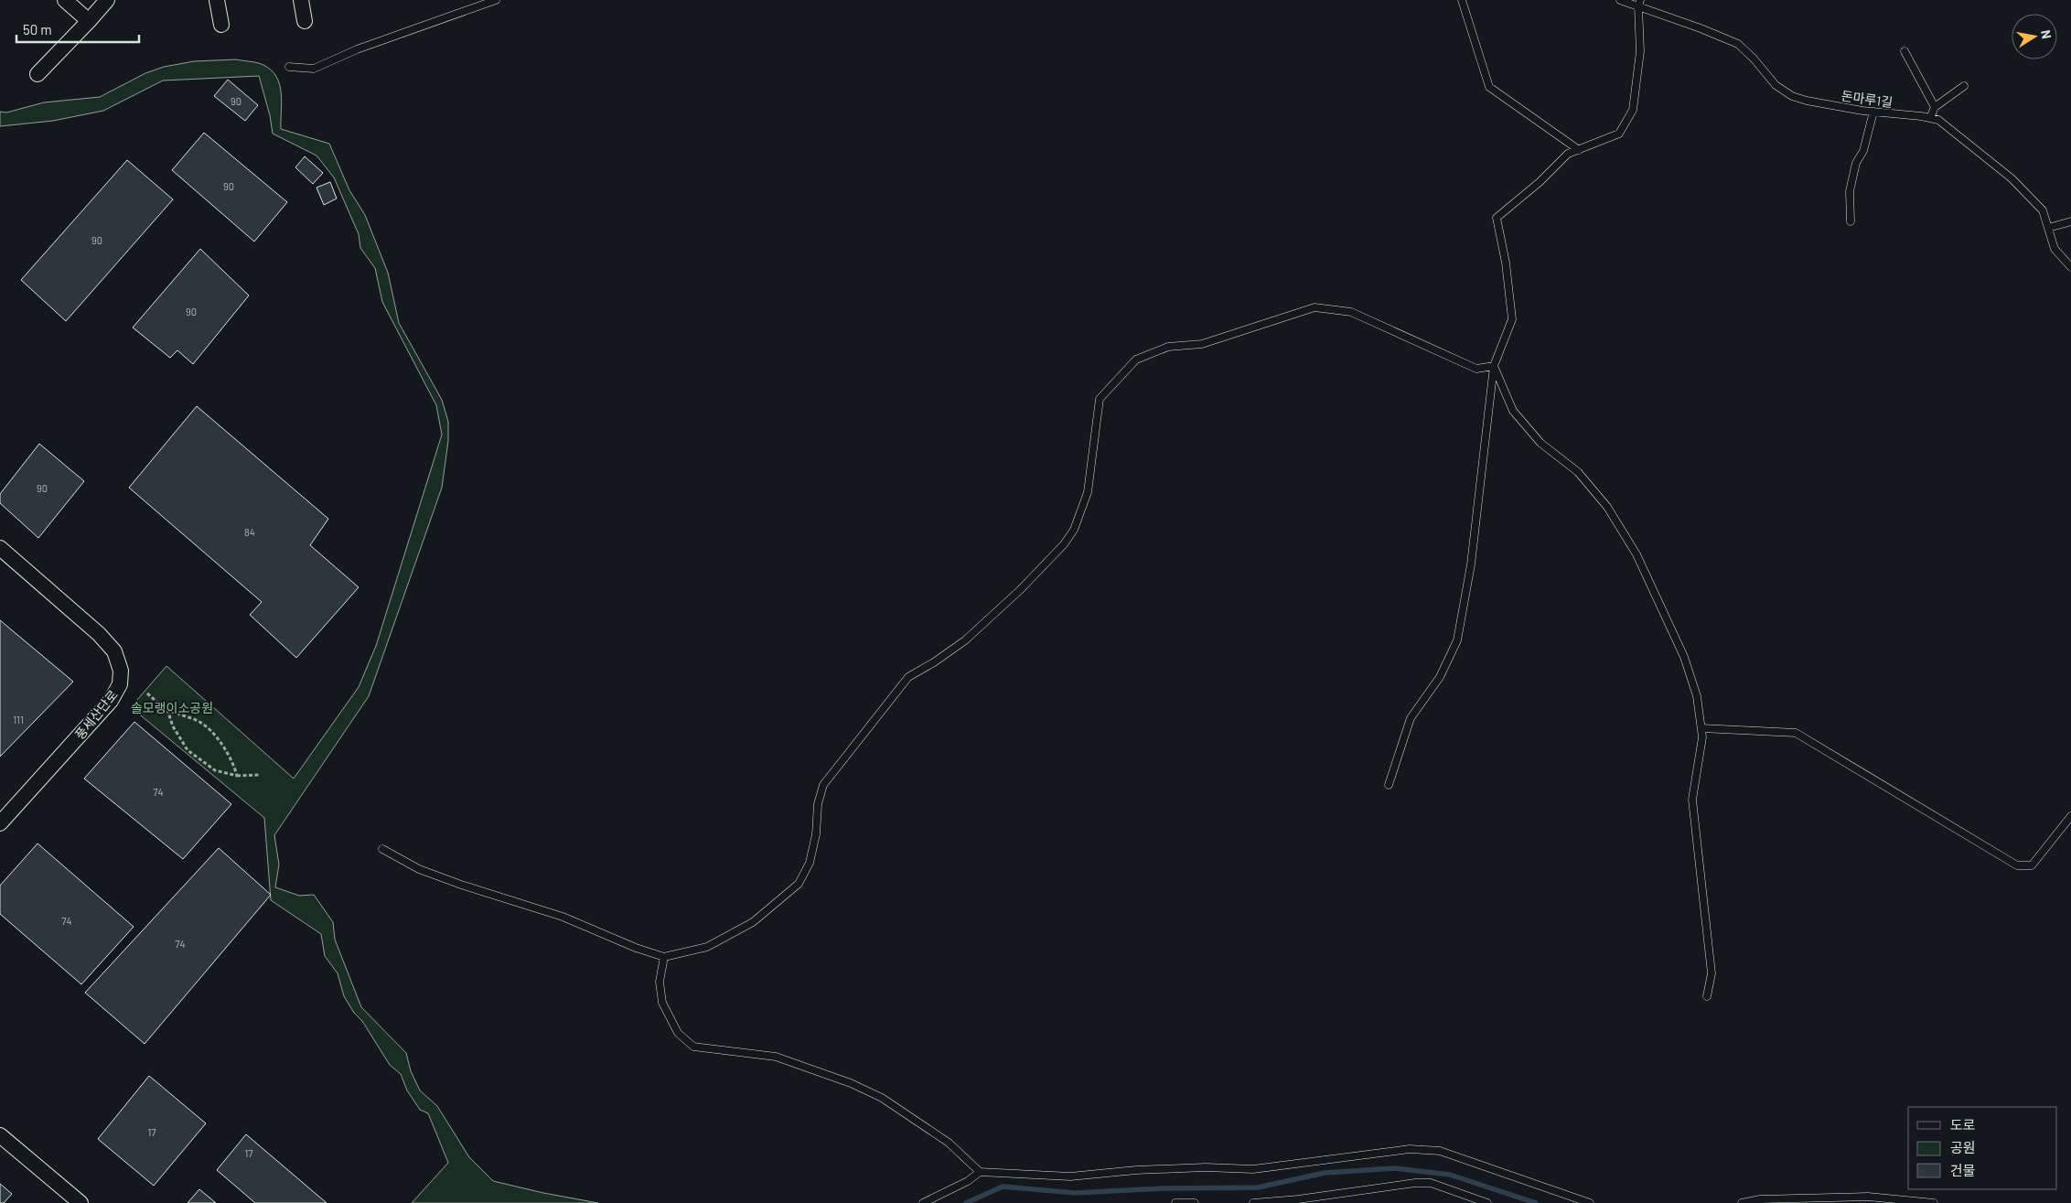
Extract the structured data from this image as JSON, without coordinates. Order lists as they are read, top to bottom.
{
  "streets": {
    "street": ["풍세산단로"],
    "lane": ["돈마루1길"]
  },
  "parks": ["솔모랭이소공원"],
  "house_numbers": [
    "90",
    "90",
    "90",
    "90",
    "90",
    "84",
    "111",
    "74",
    "74",
    "74",
    "17",
    "17"
  ],
  "legend": ["도로", "공원", "건물"],
  "scale_bar": "50 m",
  "north": "right"
}
